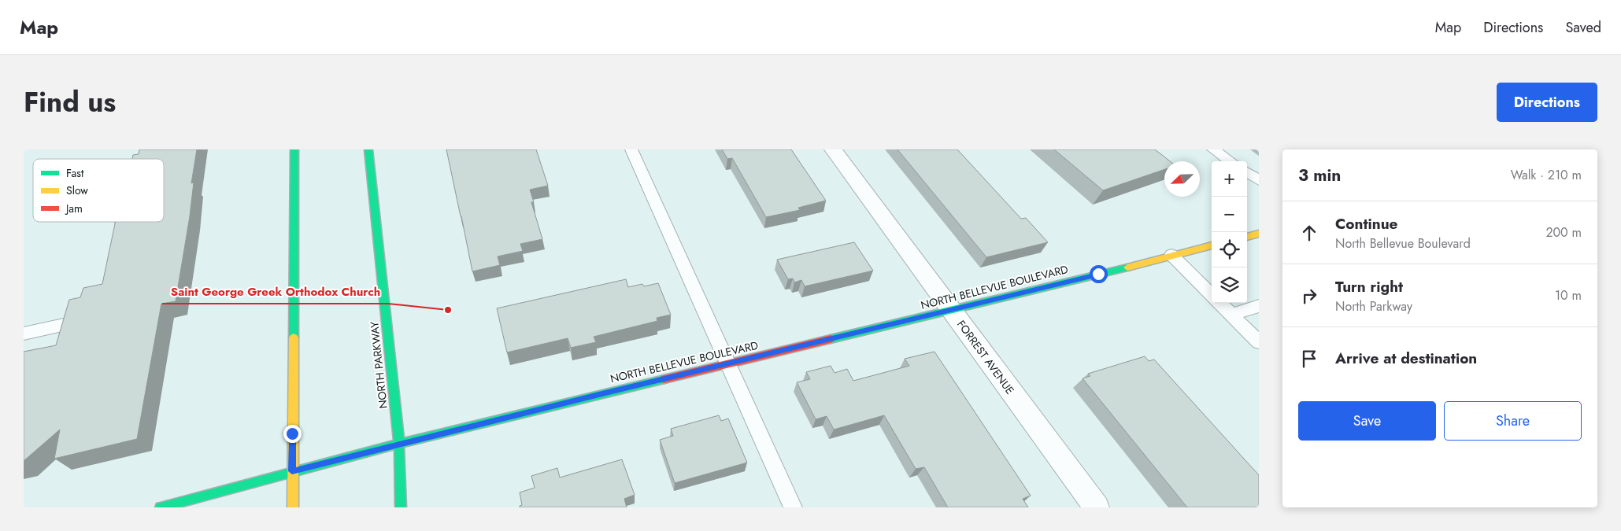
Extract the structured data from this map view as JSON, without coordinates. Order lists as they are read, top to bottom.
{
  "streets": {
    "street": ["NORTH BELLEVUE BOULEVARD", "FORREST AVENUE", "NORTH PARKWAY"]
  },
  "crossings": [
    ["NORTH BELLEVUE BOULEVARD", "FORREST AVENUE"],
    ["NORTH BELLEVUE BOULEVARD", "NORTH PARKWAY"]
  ],
  "places": ["Saint George Greek Orthodox Church"],
  "legend": ["Fast", "Slow", "Jam"],
  "north": "bottom left",
  "page": {
    "header": "Map",
    "nav": ["Map", "Directions", "Saved"],
    "title": "Find us",
    "buttons": [
      "Directions",
      ["Save", "Share"]
    ],
    "heading": ["3 min", "Walk · 210 m"],
    "map_buttons": ["+", "−"],
    "list": [
      ["Continue", "North Bellevue Boulevard", "200 m"],
      ["Turn right", "North Parkway", "10 m"],
      "Arrive at destination"
    ]
  }
}
